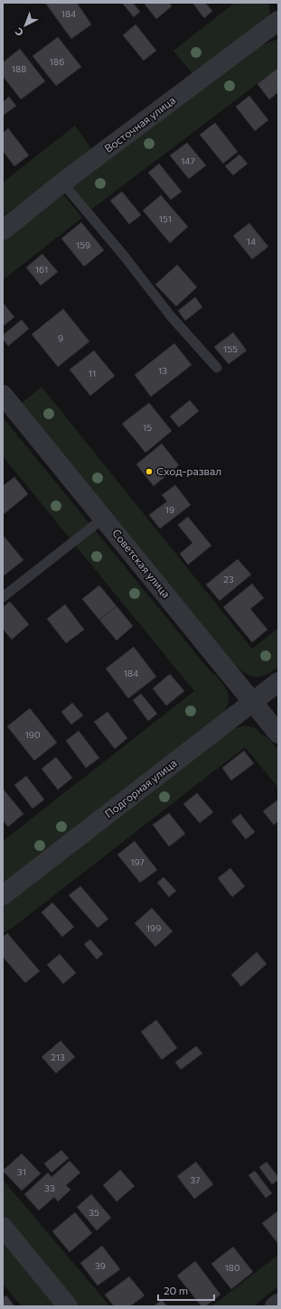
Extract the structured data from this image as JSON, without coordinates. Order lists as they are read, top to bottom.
{
  "streets": {
    "street": ["Восточная улица", "Советская улица", "Подгорная улица"]
  },
  "crossings": [
    ["Советская улица", "Подгорная улица"]
  ],
  "places": ["Сход-развал"],
  "house_numbers": [
    "184",
    "186",
    "188",
    "147",
    "151",
    "14",
    "159",
    "161",
    "9",
    "155",
    "13",
    "11",
    "15",
    "19",
    "23",
    "184",
    "190",
    "197",
    "199",
    "213",
    "31",
    "37",
    "33",
    "35",
    "39",
    "180"
  ],
  "scale_bar": "20 m",
  "north": "bottom left"
}
